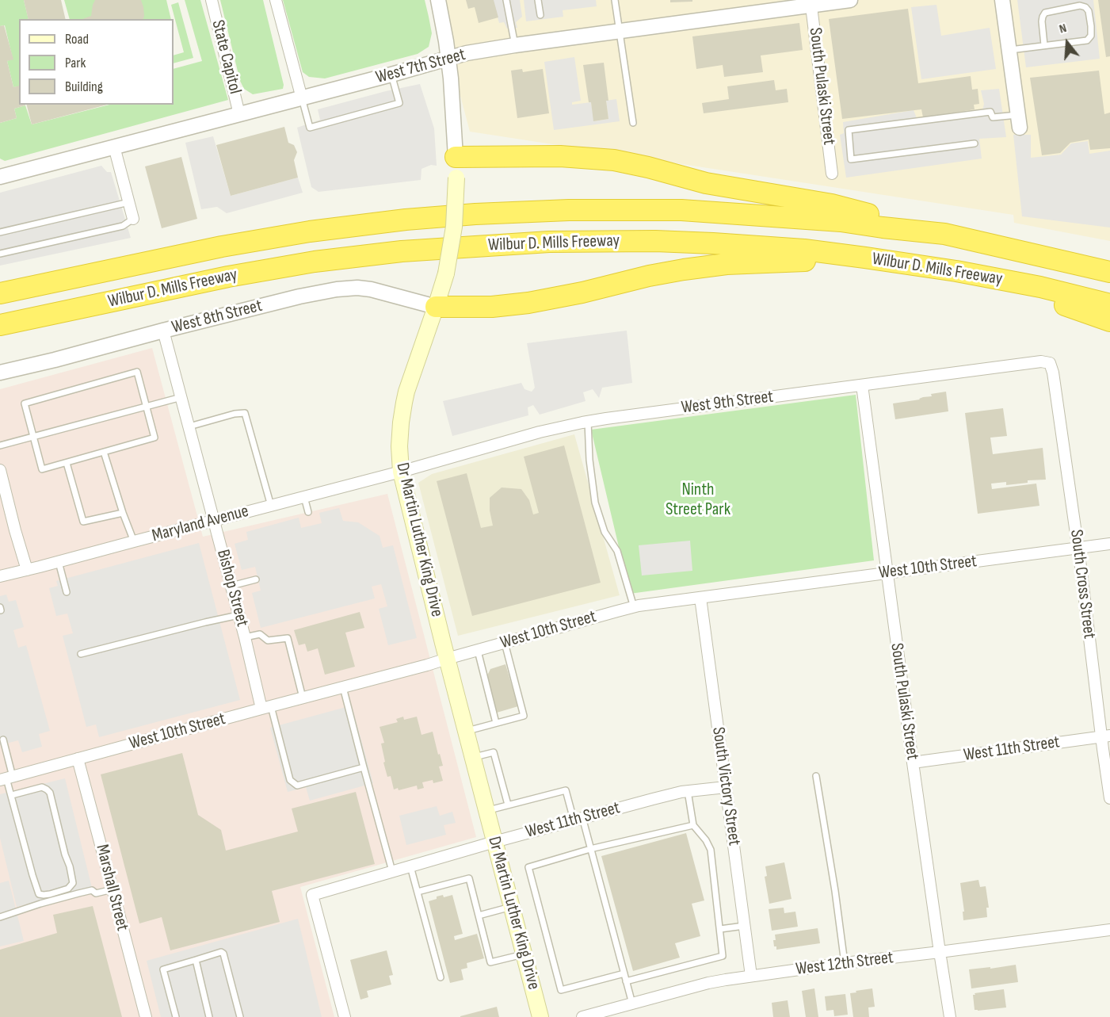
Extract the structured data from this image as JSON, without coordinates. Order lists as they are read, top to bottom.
{
  "streets": {
    "highway": ["Wilbur D. Mills Freeway"],
    "main road": ["Dr Martin Luther King Drive"],
    "street": [
      "State Capitol",
      "West 7th Street",
      "South Pulaski Street",
      "West 8th Street",
      "West 9th Street",
      "Maryland Avenue",
      "West 10th Street",
      "South Cross Street",
      "Bishop Street",
      "West 11th Street",
      "South Victory Street",
      "Marshall Street",
      "West 12th Street"
    ]
  },
  "crossings": [
    ["State Capitol", "West 7th Street"],
    ["West 7th Street", "South Pulaski Street"],
    ["West 7th Street", "Dr Martin Luther King Drive"],
    ["South Pulaski Street", "West 9th Street"],
    ["South Pulaski Street", "West 10th Street"],
    ["South Pulaski Street", "West 11th Street"],
    ["South Pulaski Street", "West 12th Street"],
    ["West 8th Street", "Dr Martin Luther King Drive"],
    ["West 8th Street", "Bishop Street"],
    ["West 9th Street", "Maryland Avenue"],
    ["West 9th Street", "Dr Martin Luther King Drive"],
    ["West 9th Street", "South Cross Street"],
    ["Maryland Avenue", "Dr Martin Luther King Drive"],
    ["Maryland Avenue", "Bishop Street"],
    ["Dr Martin Luther King Drive", "West 10th Street"],
    ["Dr Martin Luther King Drive", "West 11th Street"],
    ["West 10th Street", "South Cross Street"],
    ["West 10th Street", "Bishop Street"],
    ["West 10th Street", "South Victory Street"],
    ["West 10th Street", "Marshall Street"],
    ["South Cross Street", "West 11th Street"],
    ["West 11th Street", "South Victory Street"],
    ["South Victory Street", "West 12th Street"]
  ],
  "parks": ["Ninth Street Park"],
  "legend": ["Road", "Park", "Building"],
  "north": "top"
}
